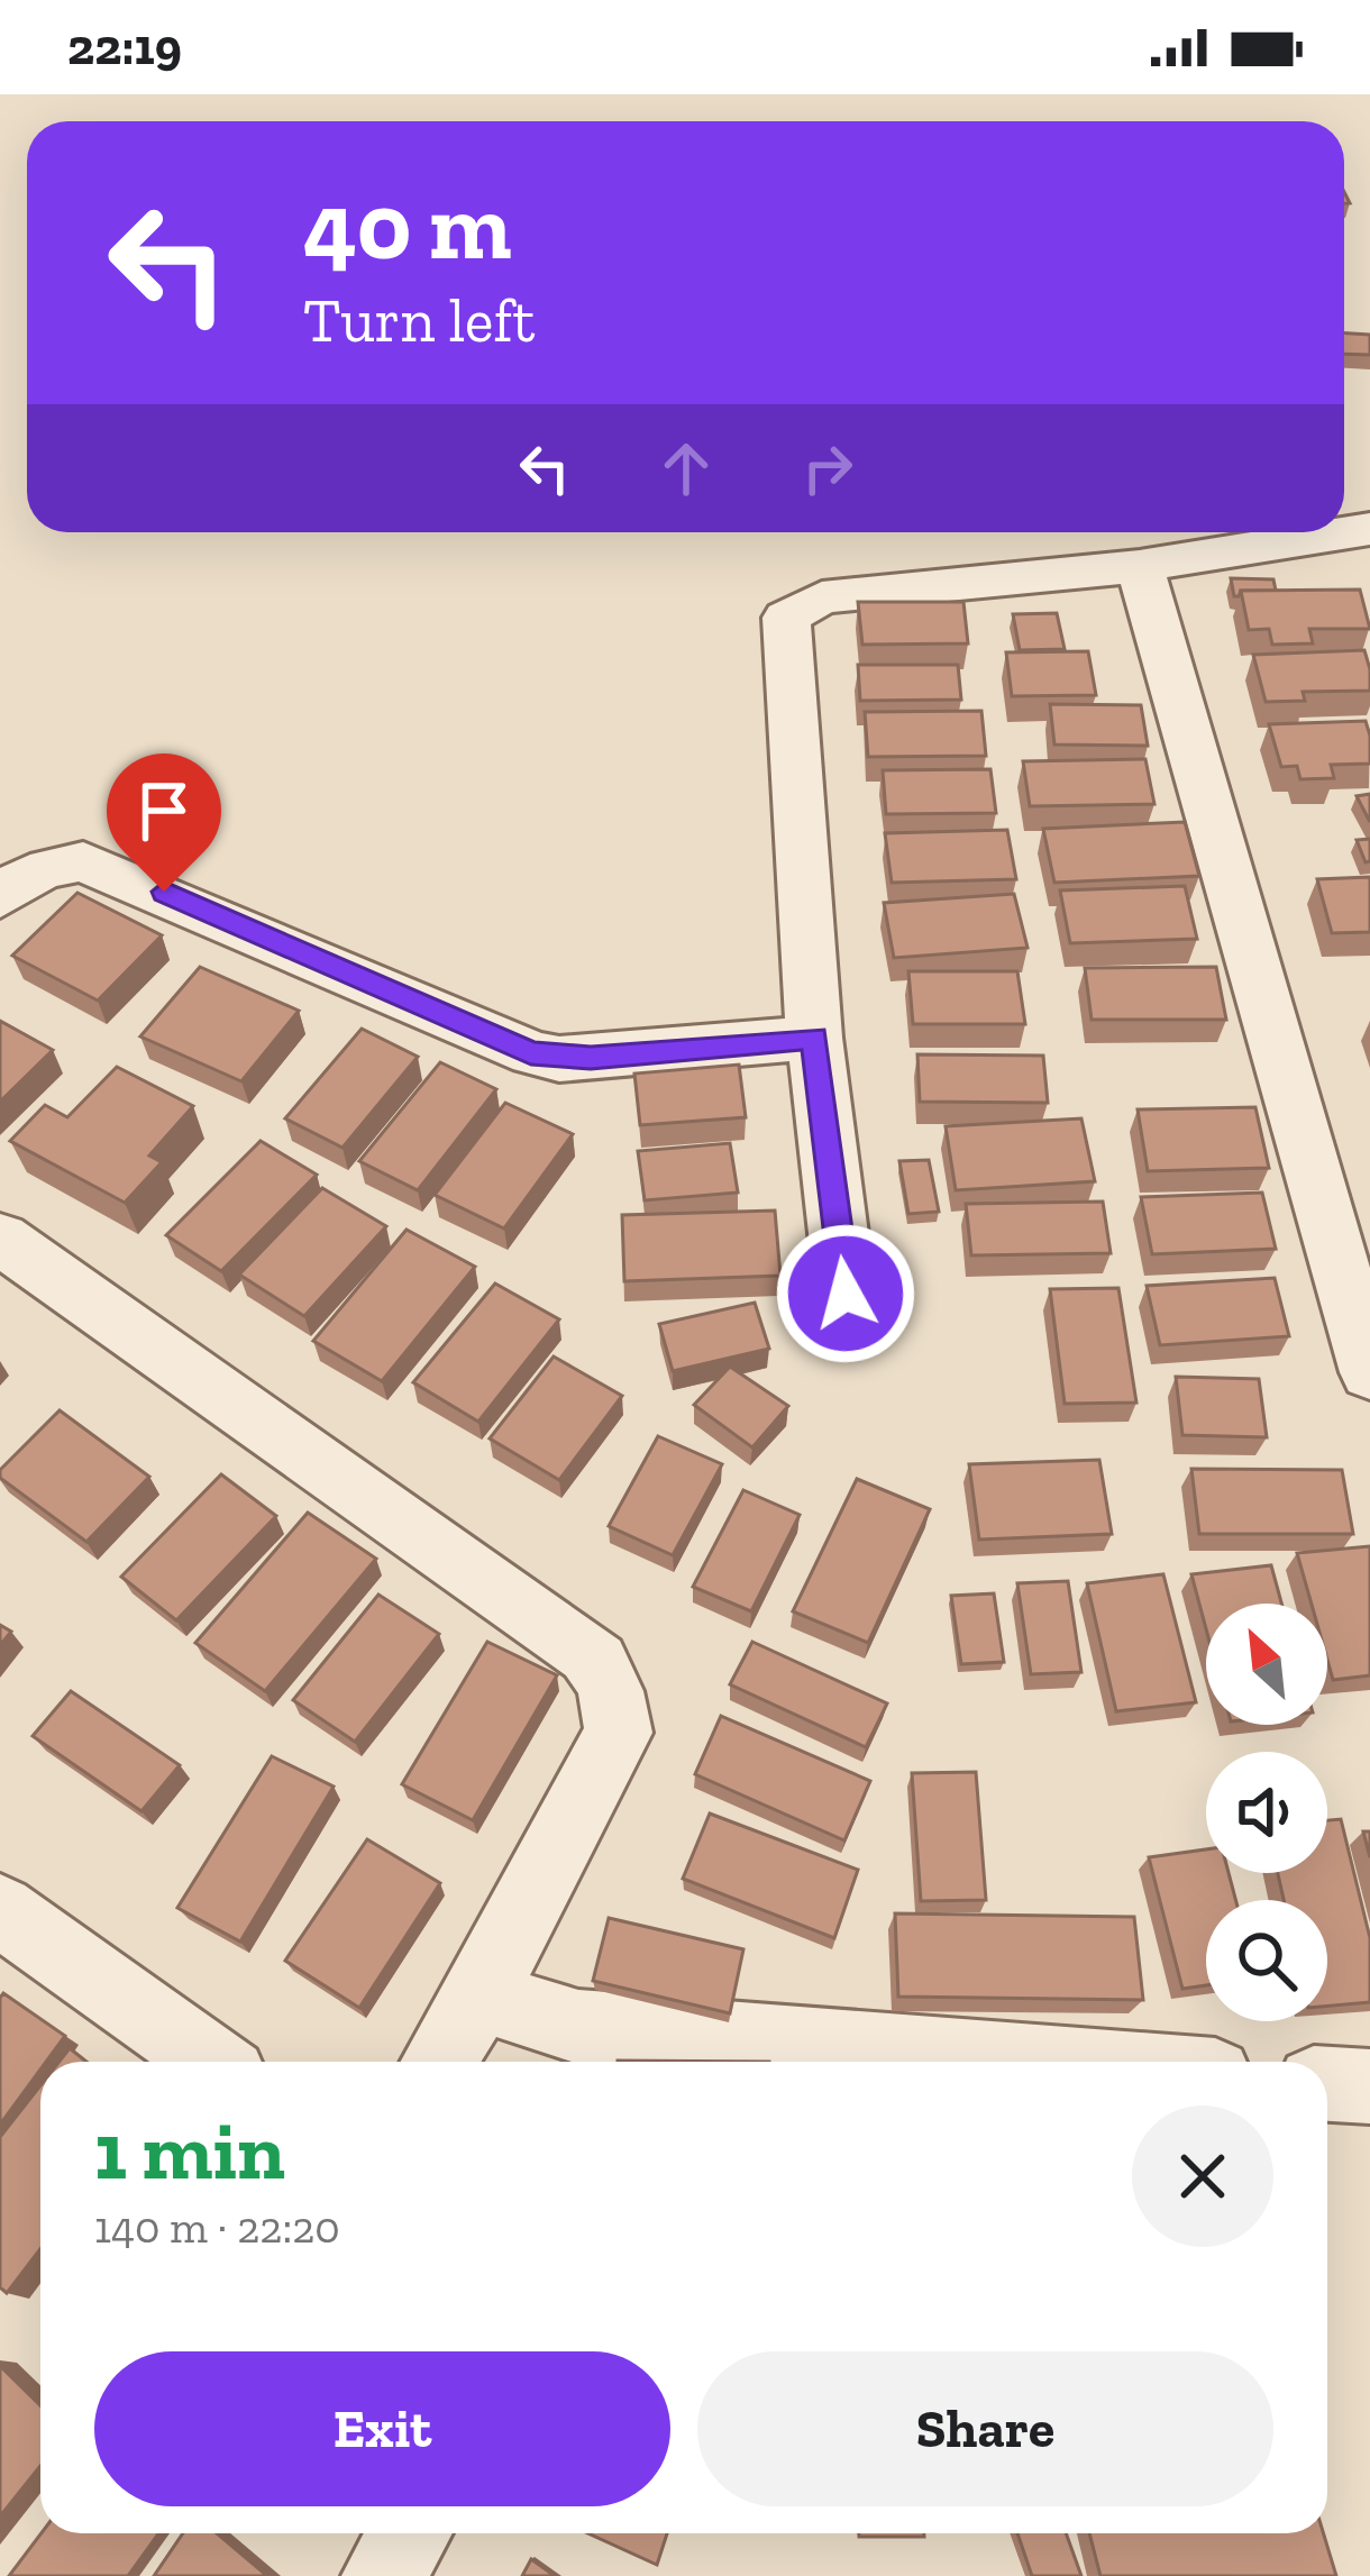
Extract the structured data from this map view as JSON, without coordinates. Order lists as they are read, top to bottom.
{
  "north": "top left",
  "page": {
    "status": "22:19",
    "turn": ["40 m", "Turn left"],
    "heading": ["1 min", "140 m · 22:20"],
    "buttons": ["Exit", "Share"]
  }
}
